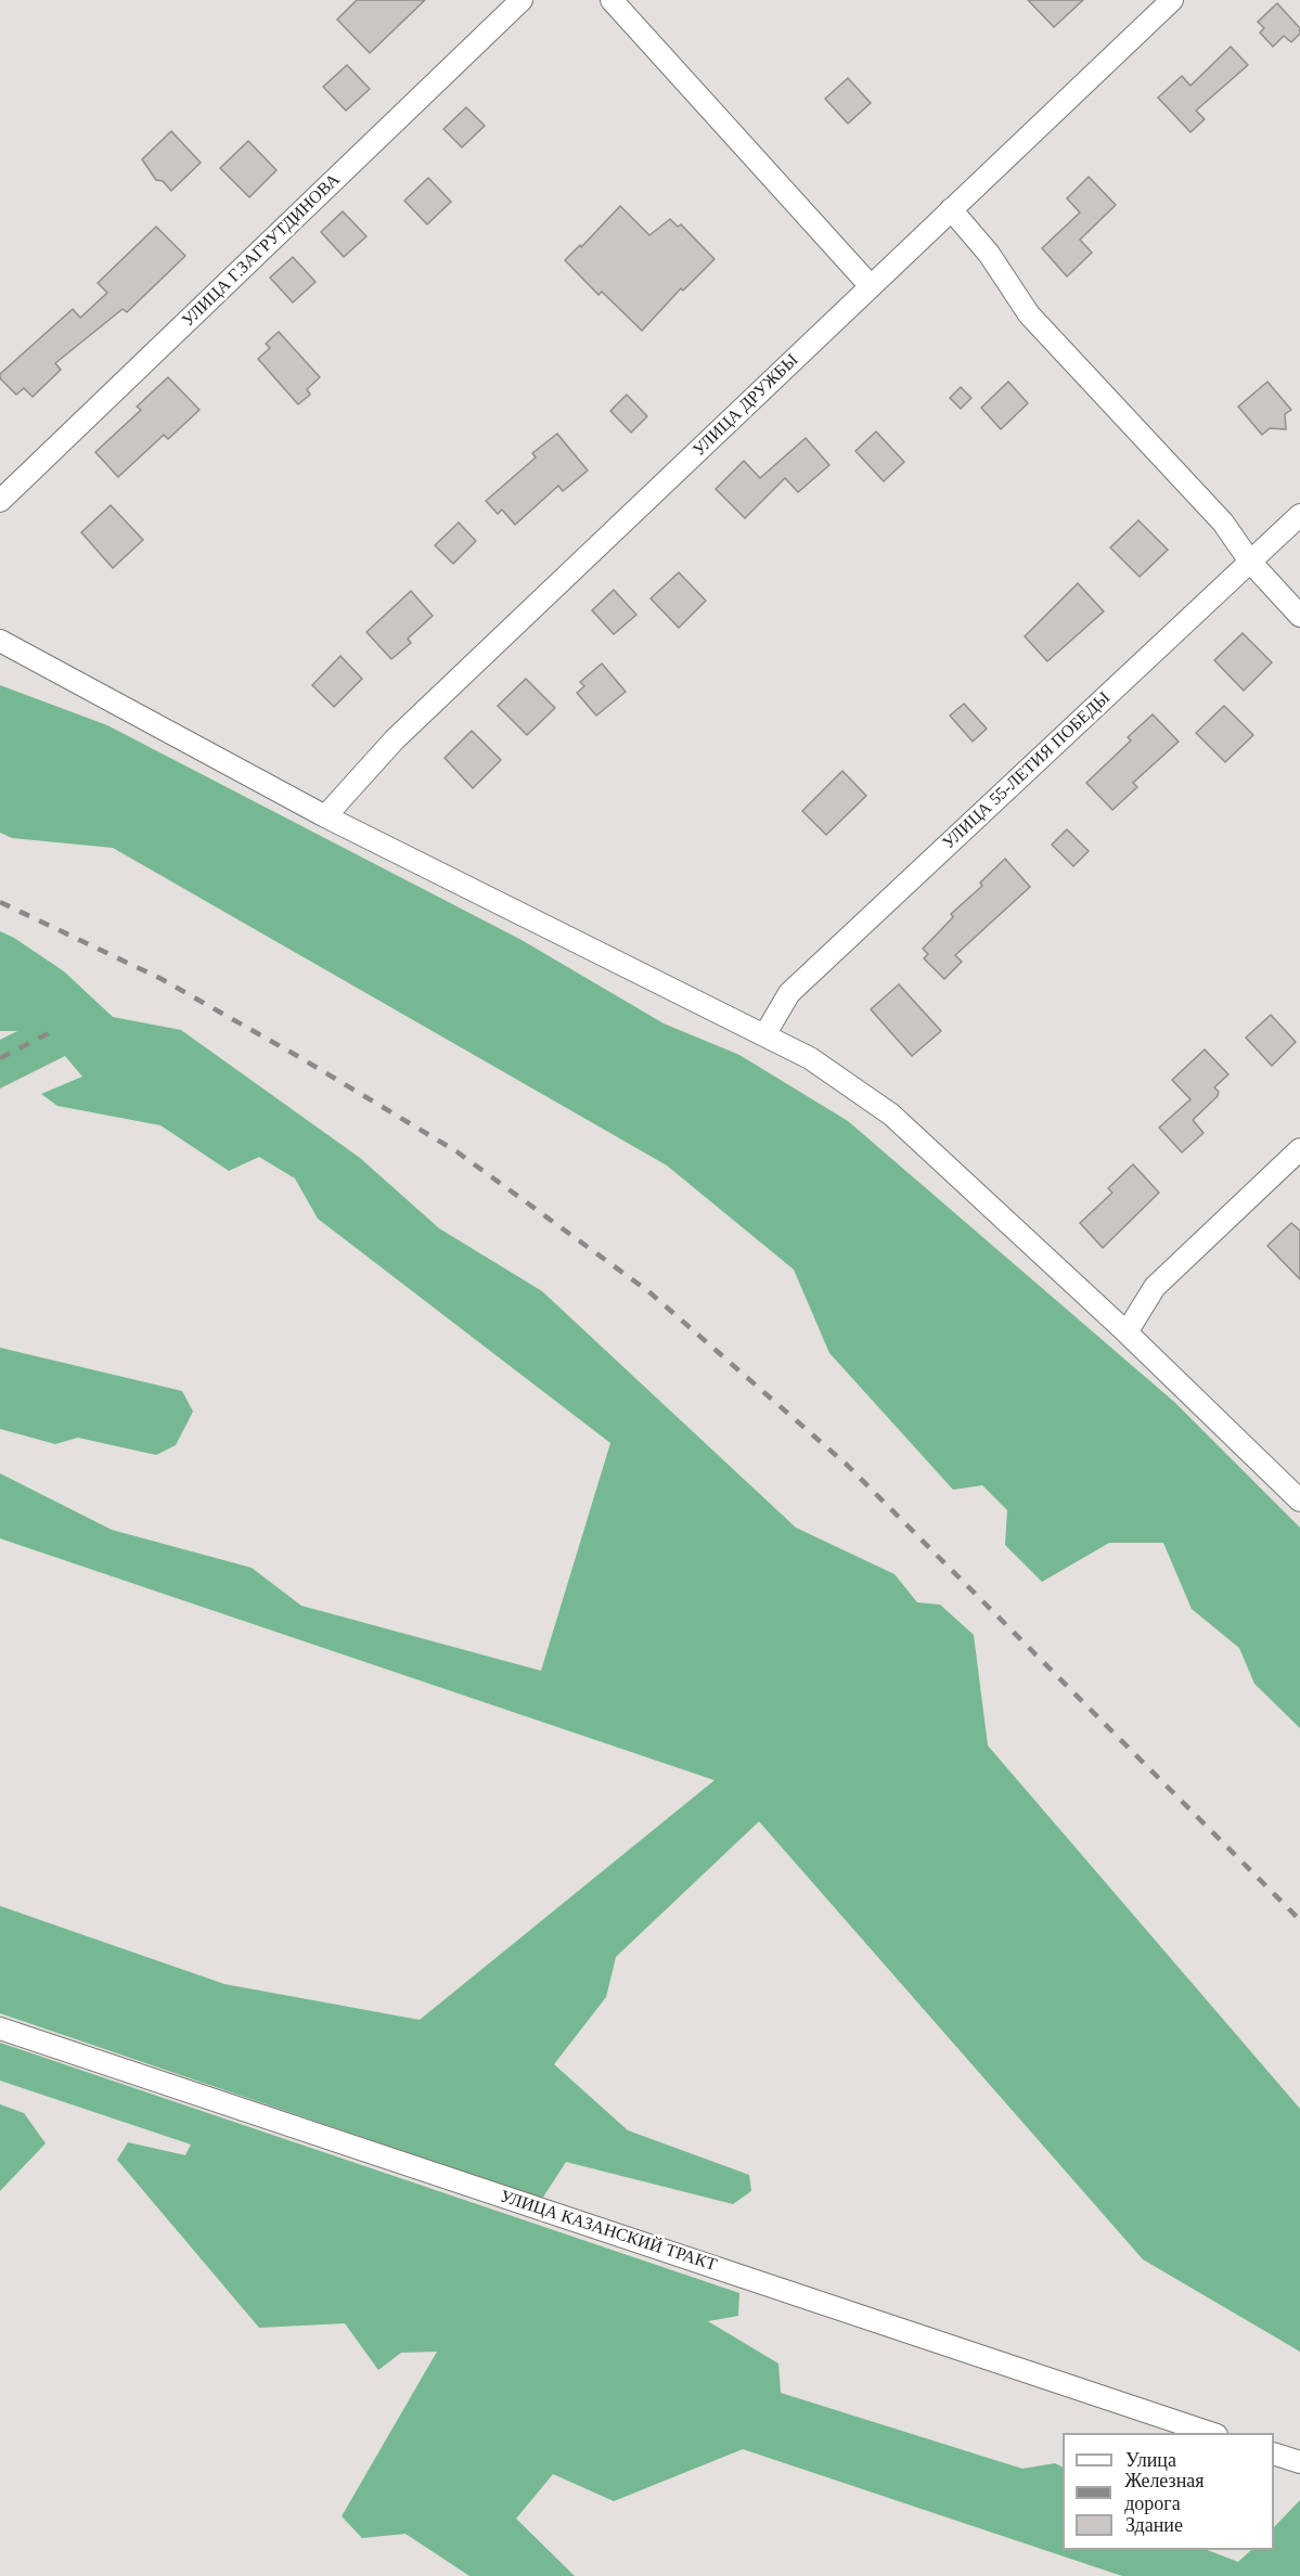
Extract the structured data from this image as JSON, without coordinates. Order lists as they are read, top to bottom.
{
  "streets": {
    "street": [
      "УЛИЦА Г.ЗАГРУТДИНОВА",
      "УЛИЦА ДРУЖБЫ",
      "УЛИЦА 55-ЛЕТИЯ ПОБЕДЫ",
      "УЛИЦА КАЗАНСКИЙ ТРАКТ"
    ]
  },
  "legend": ["Улица", "Железная дорога", "Здание"]
}
